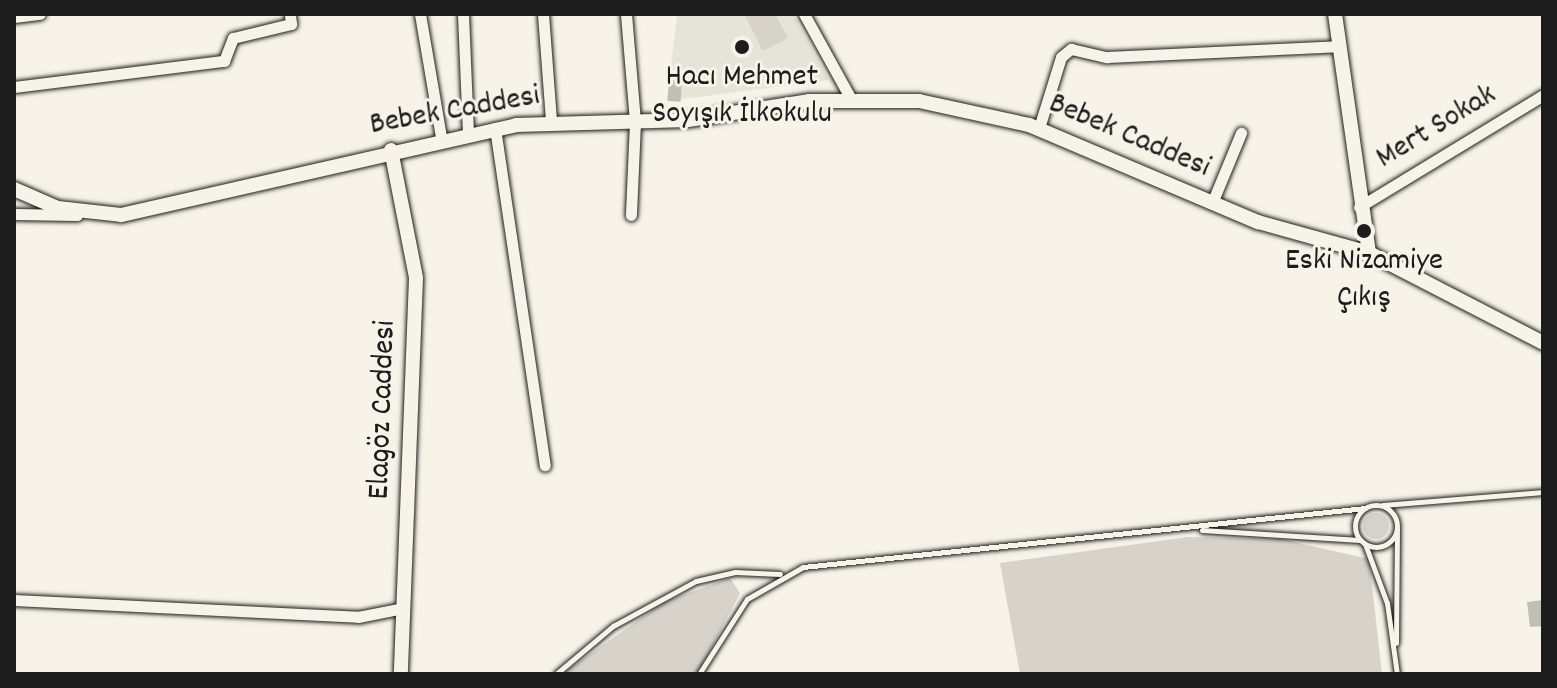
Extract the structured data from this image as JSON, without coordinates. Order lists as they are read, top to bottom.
{
  "streets": {
    "street": ["Bebek Caddesi", "Mert Sokak", "Elagöz Caddesi"]
  },
  "crossings": [
    ["Bebek Caddesi", "Elagöz Caddesi"]
  ],
  "places": ["Hacı Mehmet Soyışık İlkokulu", "Eski Nizamiye Çıkış"]
}
